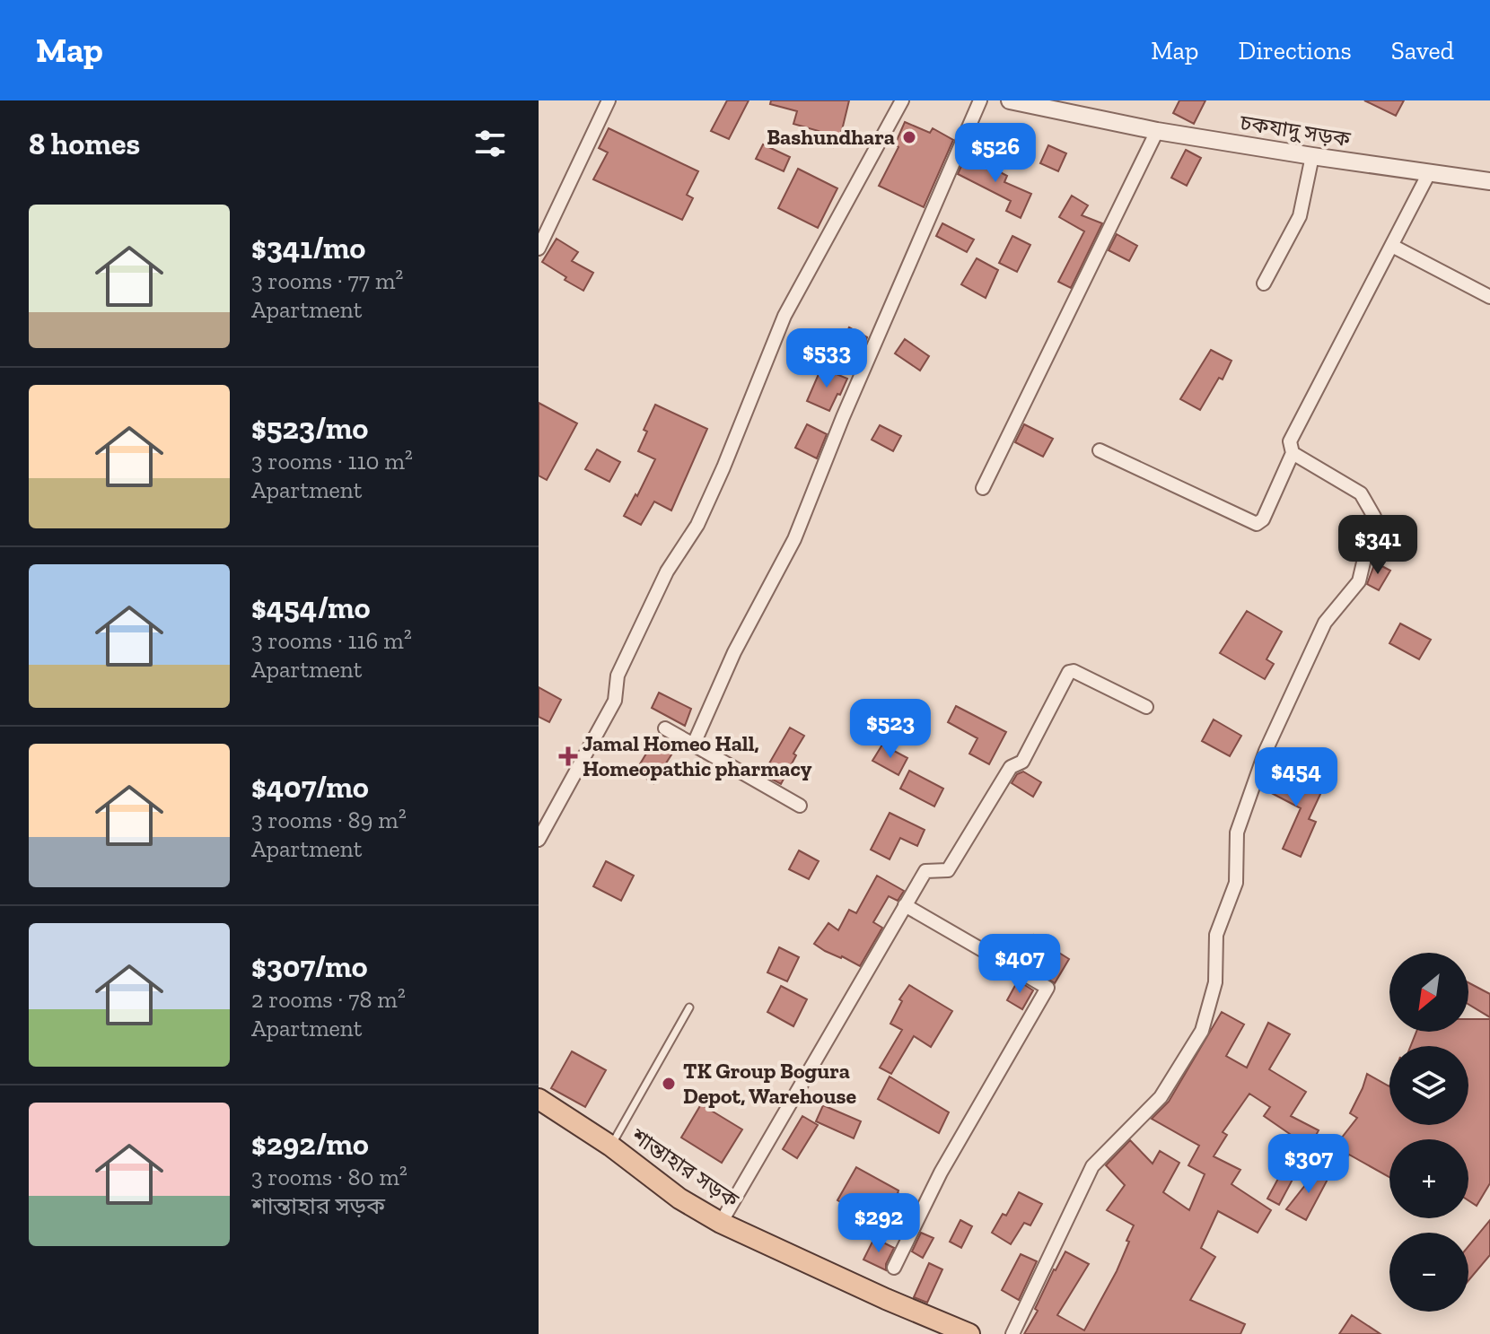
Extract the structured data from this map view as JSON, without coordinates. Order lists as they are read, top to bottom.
{
  "streets": {
    "main road": ["শান্তাহার সড়ক"],
    "street": ["চকযাদু সড়ক"]
  },
  "places": {
    "other": ["Bashundhara", "TK Group Bogura Depot, Warehouse"],
    "health": ["Jamal Homeo Hall, Homeopathic pharmacy"]
  },
  "north": "bottom left",
  "page": {
    "header": "Map",
    "nav": ["Map", "Directions", "Saved"],
    "heading": "8 homes",
    "price": [
      "$526",
      "$533",
      "$341",
      "$523",
      "$454",
      "$407",
      "$307",
      "$292"
    ],
    "list": [
      {
        "name": "$341/mo",
        "note": "3 rooms · 77 m² · Apartment"
      },
      {
        "name": "$523/mo",
        "note": "3 rooms · 110 m² · Apartment"
      },
      {
        "name": "$454/mo",
        "note": "3 rooms · 116 m² · Apartment"
      },
      {
        "name": "$407/mo",
        "note": "3 rooms · 89 m² · Apartment"
      },
      {
        "name": "$307/mo",
        "note": "2 rooms · 78 m² · Apartment"
      },
      {
        "name": "$292/mo",
        "note": "3 rooms · 80 m² · শান্তাহার সড়ক"
      }
    ],
    "map_buttons": ["+", "−"]
  }
}
